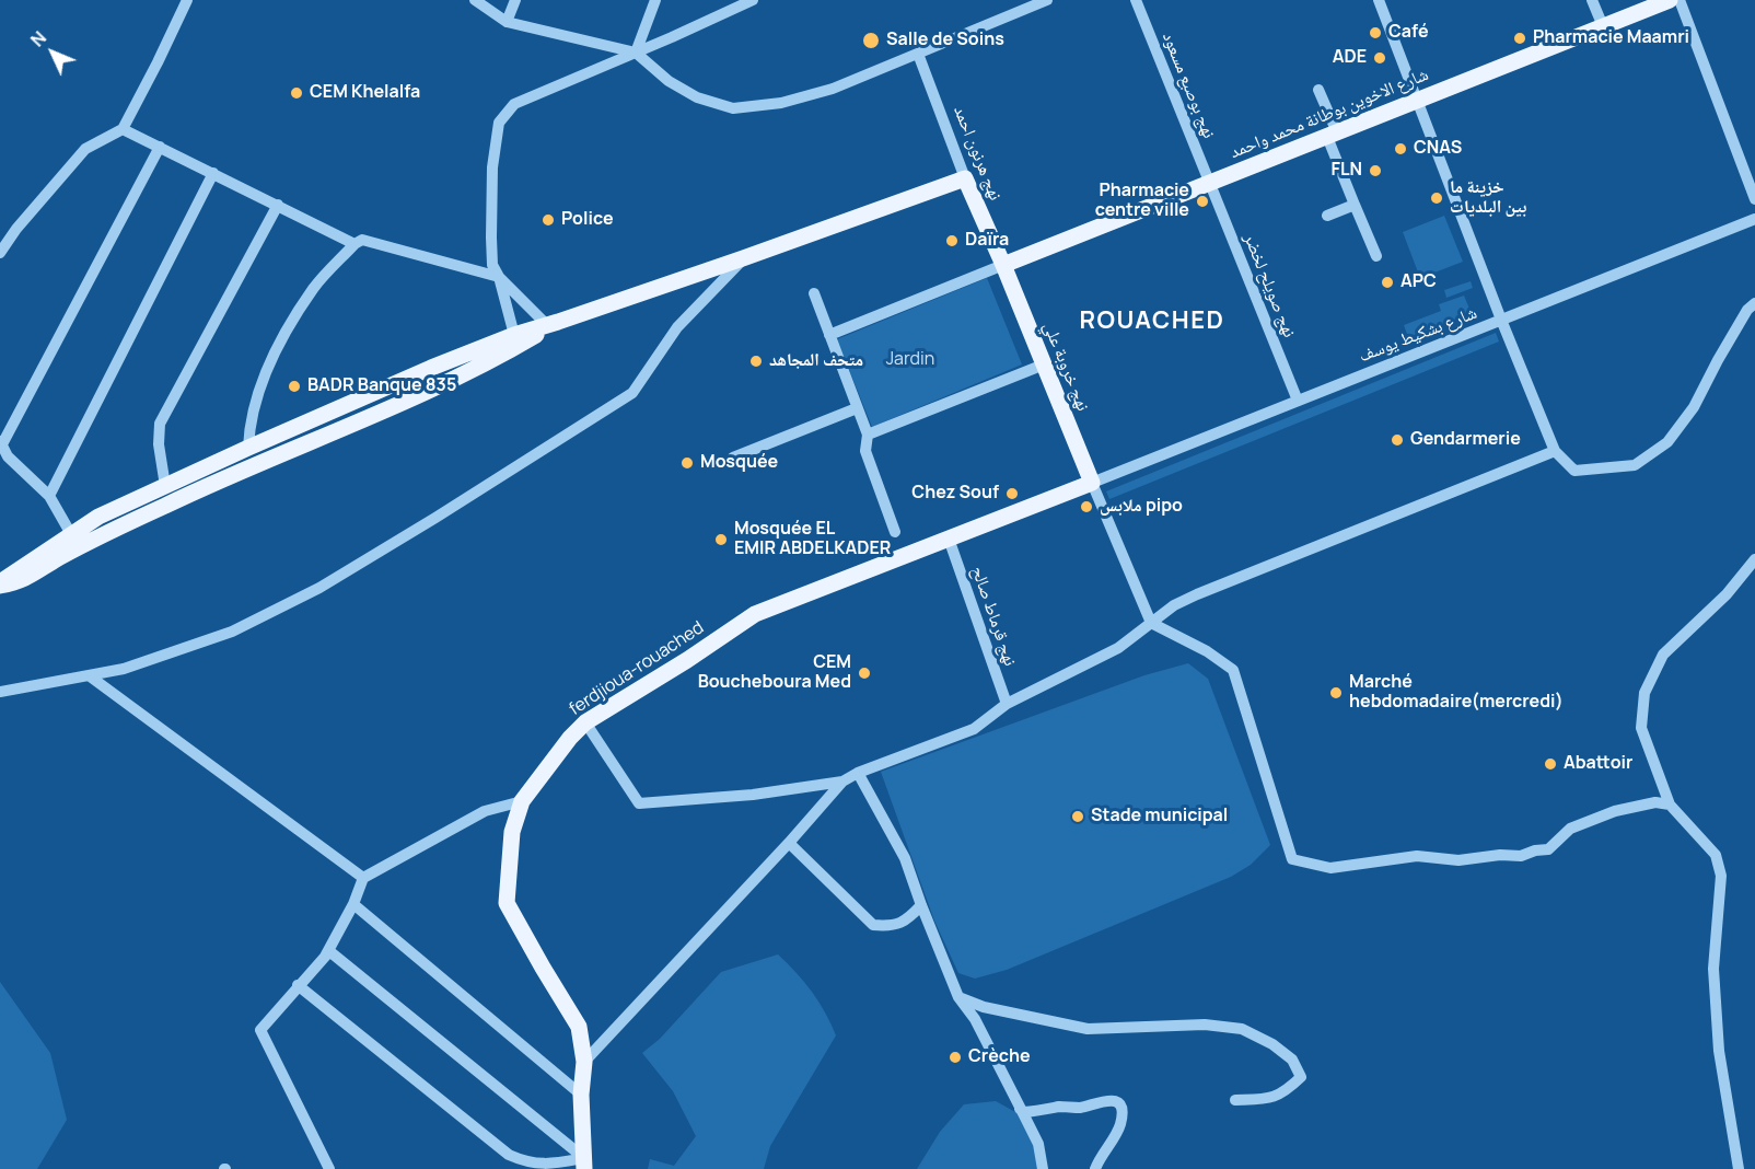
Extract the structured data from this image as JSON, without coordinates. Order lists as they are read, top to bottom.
{
  "streets": {
    "main road": [
      "شارع الاخوين بوطانة محمد واحمد",
      "نهج هرنون احمد",
      "نهج خروبة علي",
      "ferdjioua-rouached"
    ],
    "street": [
      "نهج بوصبع مسعود",
      "نهج صويلح لخضر",
      "شارع بشكيط يوسف",
      "نهج قرماط صالح"
    ]
  },
  "crossings": [
    ["نهج بوصبع مسعود", "شارع الاخوين بوطانة محمد واحمد"],
    ["نهج بوصبع مسعود", "نهج صويلح لخضر"],
    ["شارع الاخوين بوطانة محمد واحمد", "نهج هرنون احمد"],
    ["شارع الاخوين بوطانة محمد واحمد", "نهج صويلح لخضر"],
    ["شارع الاخوين بوطانة محمد واحمد", "نهج خروبة علي"],
    ["نهج هرنون احمد", "نهج خروبة علي"],
    ["نهج صويلح لخضر", "شارع بشكيط يوسف"],
    ["شارع بشكيط يوسف", "نهج خروبة علي"],
    ["شارع بشكيط يوسف", "ferdjioua-rouached"],
    ["نهج خروبة علي", "ferdjioua-rouached"],
    ["نهج قرماط صالح", "ferdjioua-rouached"]
  ],
  "districts": ["ROUACHED"],
  "parks": ["Jardin"],
  "places": [
    "Café",
    "Pharmacie Maamri",
    "Salle de Soins",
    "ADE",
    "CEM Khelalfa",
    "CNAS",
    "FLN",
    "خزينة ما بين البلديات",
    "Pharmacie centre ville",
    "Police",
    "Daïra",
    "APC",
    "متحف المجاهد",
    "BADR Banque 835",
    "Gendarmerie",
    "Mosquée",
    "Chez Souf",
    "ملابس pipo",
    "Mosquée EL EMIR ABDELKADER",
    "CEM Boucheboura Med",
    "Marché hebdomadaire(mercredi)",
    "Abattoir",
    "Stade municipal",
    "Crèche"
  ],
  "north": "top left"
}
